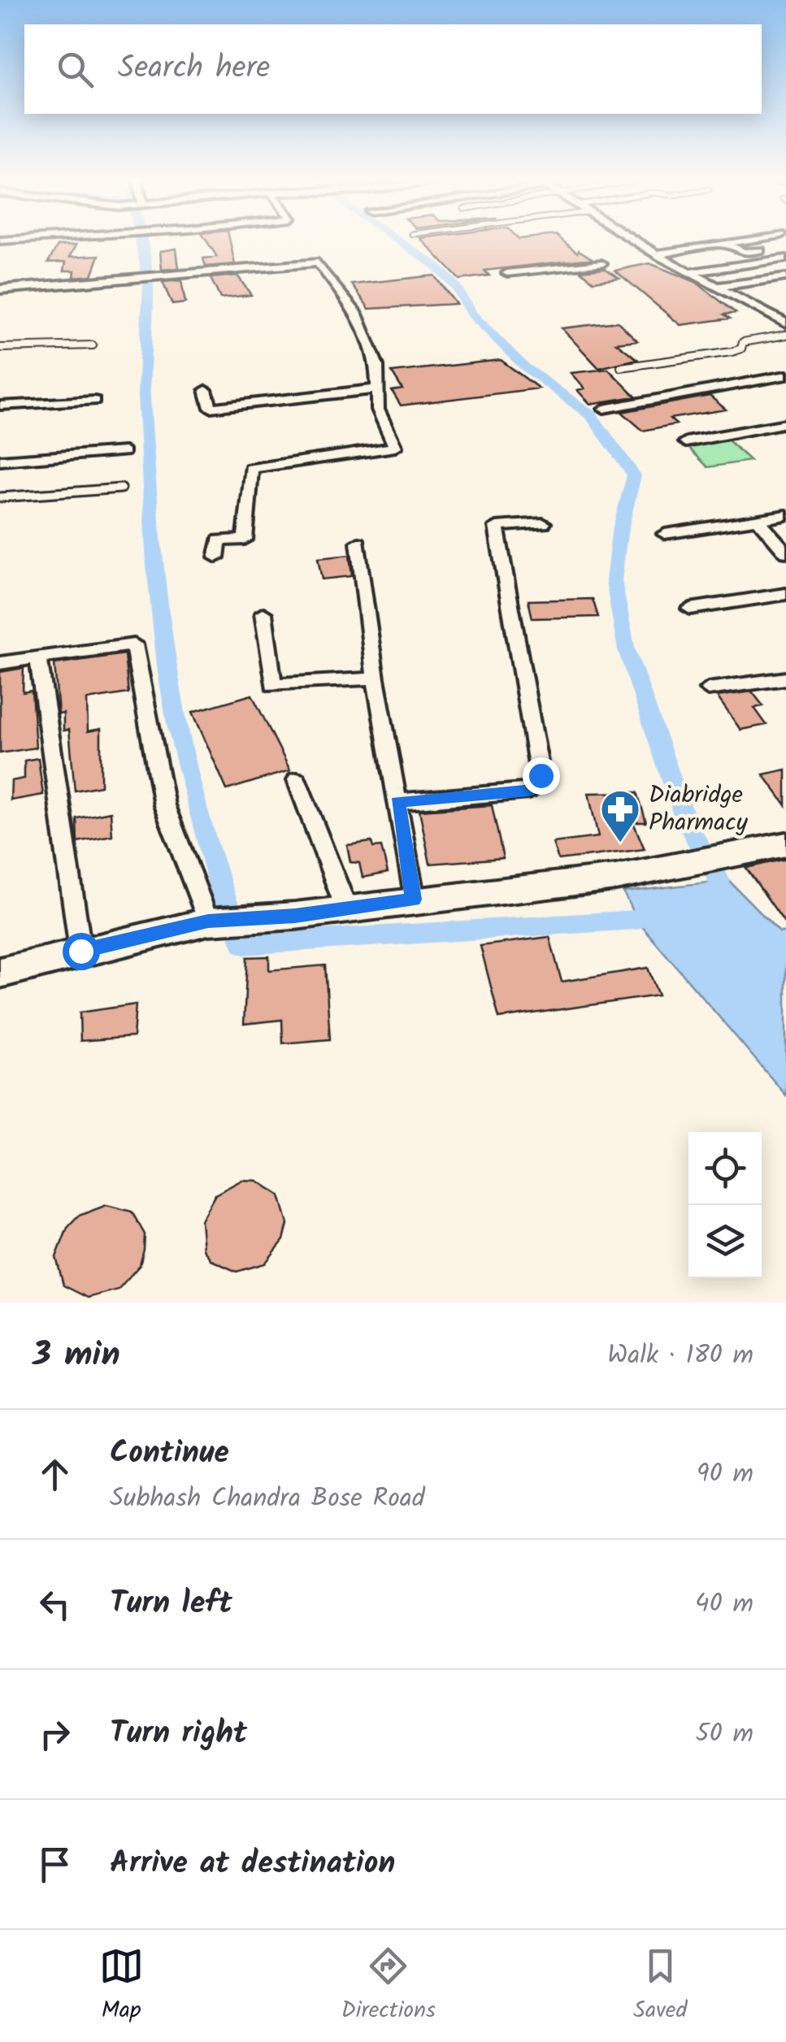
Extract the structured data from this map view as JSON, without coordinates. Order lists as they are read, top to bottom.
{
  "places": {
    "pharmacy": ["Diabridge Pharmacy"]
  },
  "page": {
    "search": "Search here",
    "heading": ["3 min", "Walk · 180 m"],
    "list": [
      ["Continue", "Subhash Chandra Bose Road", "90 m"],
      ["Turn left", "40 m"],
      ["Turn right", "50 m"],
      "Arrive at destination"
    ],
    "nav": ["Map", "Directions", "Saved"]
  }
}
